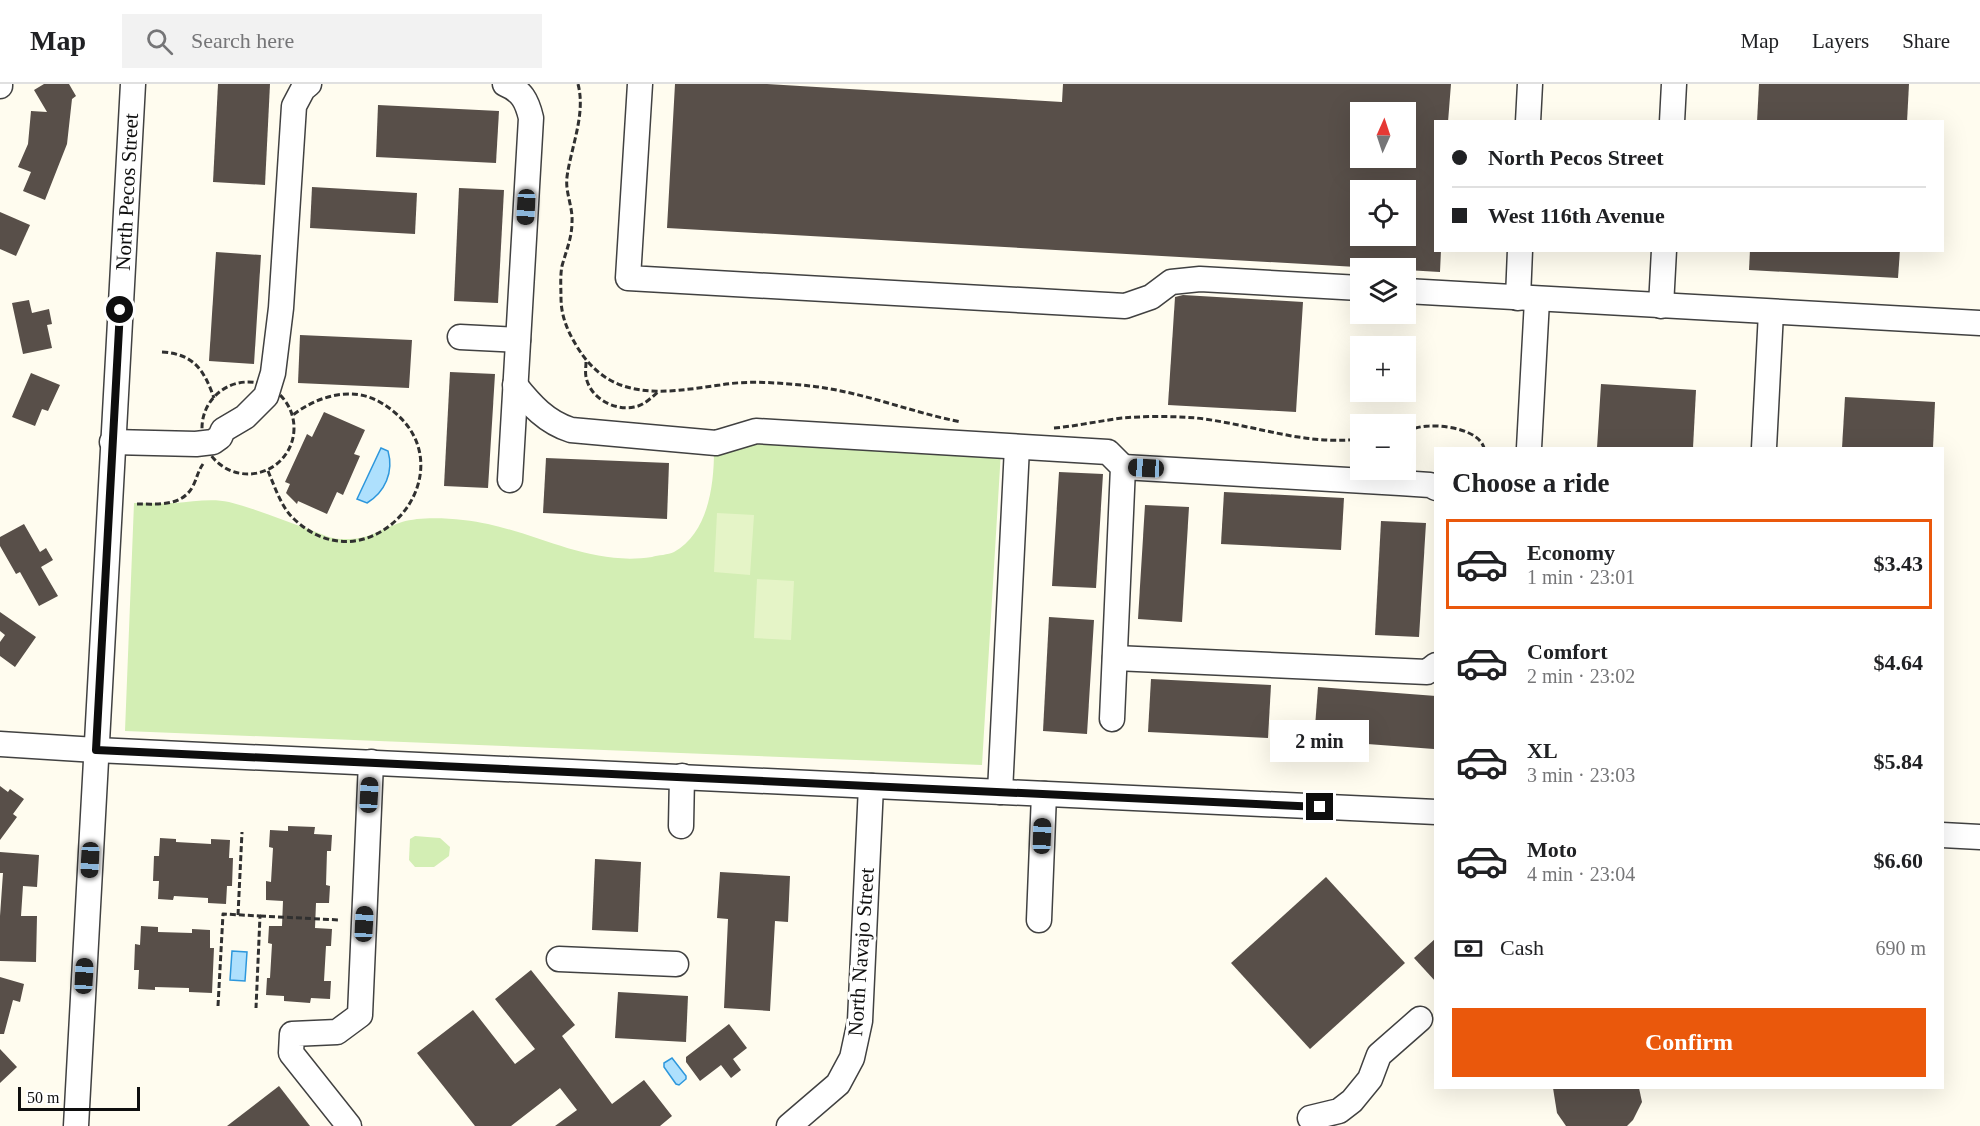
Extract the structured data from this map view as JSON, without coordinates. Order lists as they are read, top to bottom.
{
  "streets": {
    "street": ["North Pecos Street", "North Navajo Street"]
  },
  "scale_bar": "50 m",
  "north": "top",
  "page": {
    "header": "Map",
    "search": "Search here",
    "nav": ["Map", "Layers", "Share"],
    "map_buttons": ["+", "−"],
    "banner": ["North Pecos Street", "West 116th Avenue"],
    "heading": "Choose a ride",
    "list": [
      {
        "name": "Economy",
        "note": "1 min · 23:01",
        "value": "$3.43"
      },
      {
        "name": "Comfort",
        "note": "2 min · 23:02",
        "value": "$4.64"
      },
      {
        "name": "XL",
        "note": "3 min · 23:03",
        "value": "$5.84"
      },
      {
        "name": "Moto",
        "note": "4 min · 23:04",
        "value": "$6.60"
      }
    ],
    "bubble": "2 min",
    "pay": ["Cash", "690 m"],
    "buttons": "Confirm",
    "scale": "50 m"
  }
}
